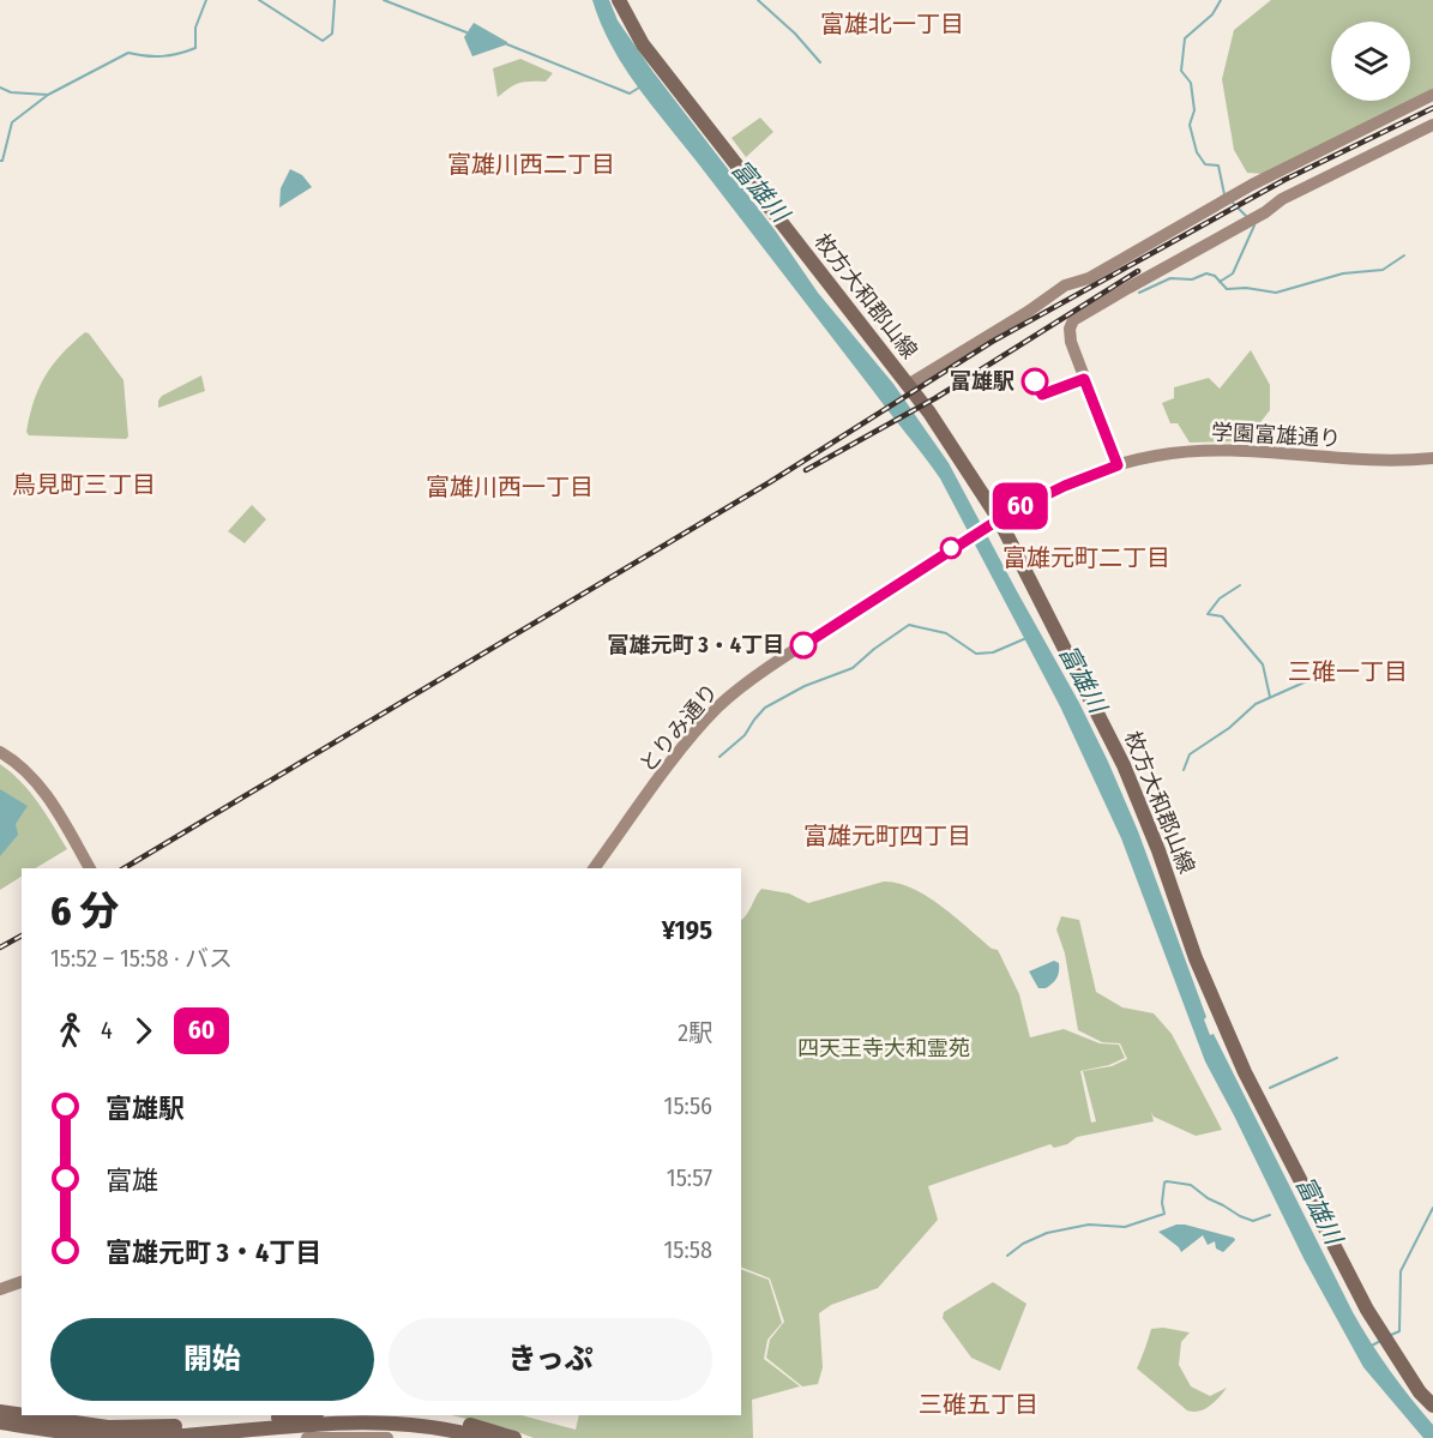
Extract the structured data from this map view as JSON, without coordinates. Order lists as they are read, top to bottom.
{
  "streets": {
    "main road": ["枚方大和郡山線"],
    "street": ["学園富雄通り", "とりみ通り"]
  },
  "crossings": [
    ["枚方大和郡山線", "とりみ通り"],
    ["学園富雄通り", "とりみ通り"]
  ],
  "districts": [
    "富雄北一丁目",
    "富雄川西二丁目",
    "鳥見町三丁目",
    "富雄川西一丁目",
    "富雄元町二丁目",
    "三碓一丁目",
    "富雄元町四丁目",
    "三碓五丁目"
  ],
  "water": ["富雄川"],
  "parks": ["四天王寺大和霊苑"],
  "places": ["富雄駅", "富雄元町 3・4丁目"],
  "lines": ["bus line 60"],
  "page": {
    "on_map": "60",
    "heading": ["6 分", "15:52 – 15:58 · バス", "¥195"],
    "legs": ["4", "60", "2駅"],
    "list": [
      {
        "name": "富雄駅",
        "value": "15:56"
      },
      {
        "name": "富雄",
        "value": "15:57"
      },
      {
        "name": "富雄元町 3・4丁目",
        "value": "15:58"
      }
    ],
    "buttons": ["開始", "きっぷ"]
  }
}
